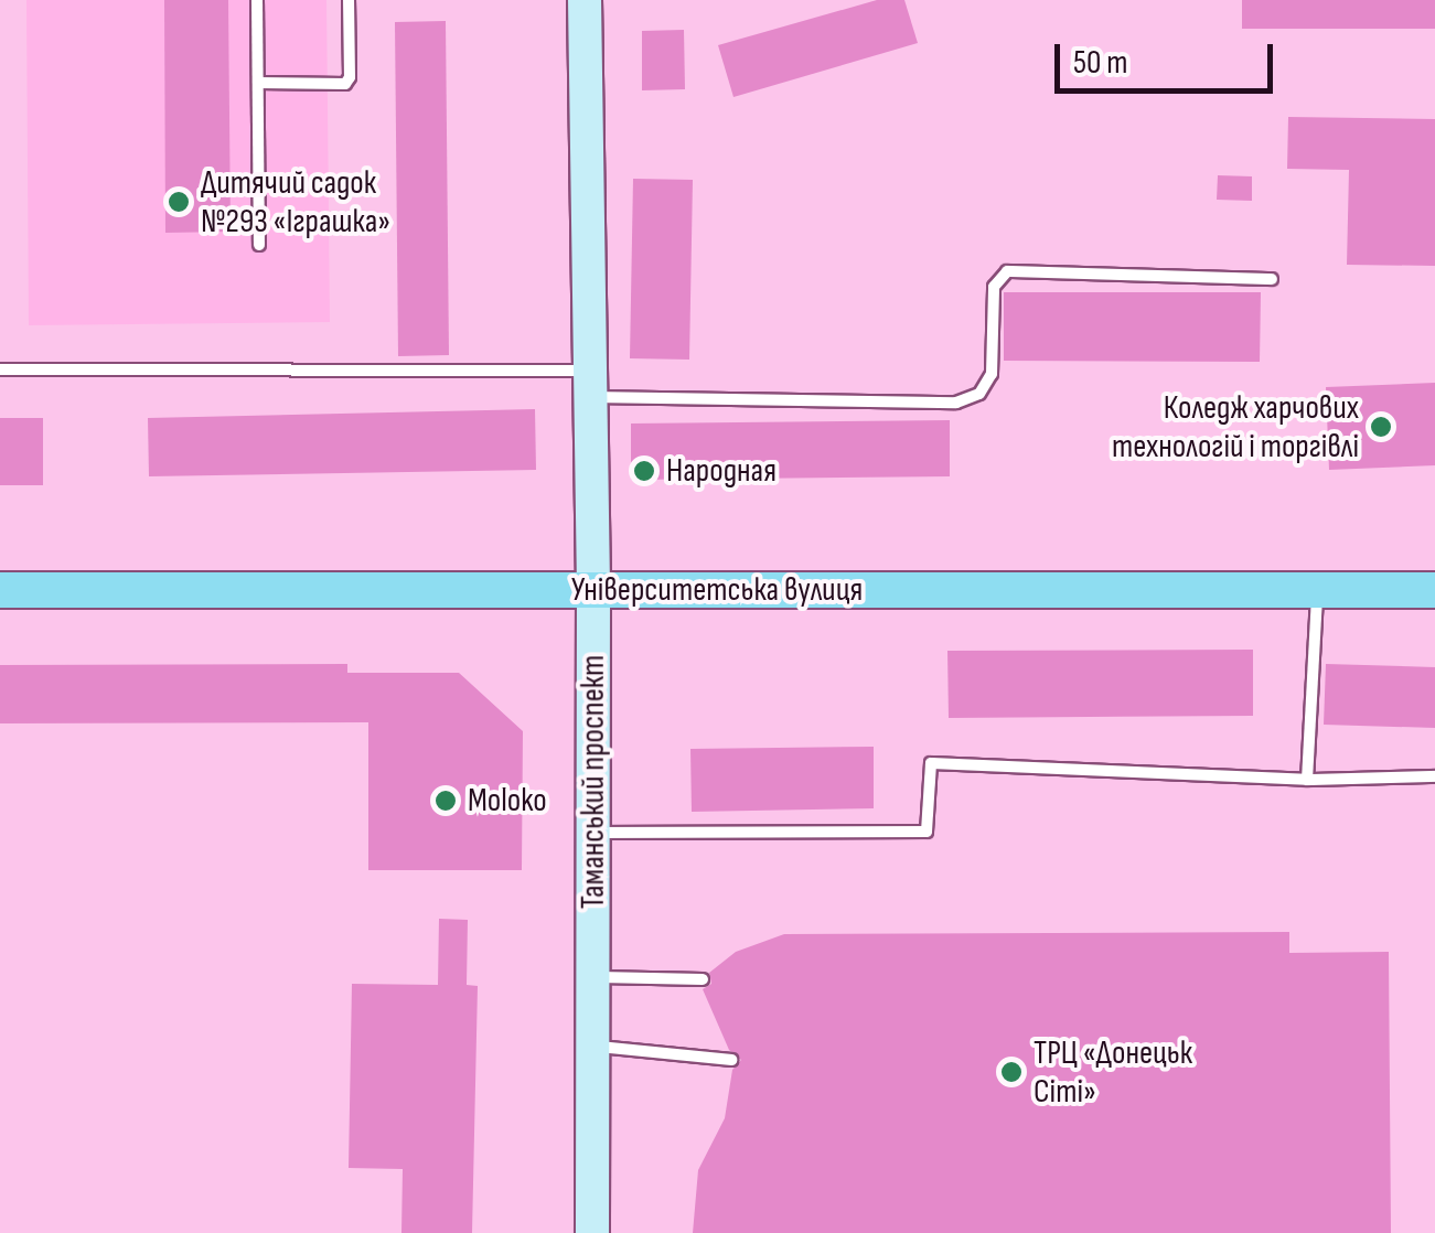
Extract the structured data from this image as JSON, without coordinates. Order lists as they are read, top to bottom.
{
  "streets": {
    "main road": ["Університетська вулиця"],
    "street": ["Таманський проспект"]
  },
  "crossings": [
    ["Університетська вулиця", "Таманський проспект"]
  ],
  "places": [
    "Дитячий садок №293 «Іграшка»",
    "Коледж харчових технологій і торгівлі",
    "Народная",
    "Moloko",
    "ТРЦ «Донецьк Сіті»"
  ],
  "scale_bar": "50 m"
}
